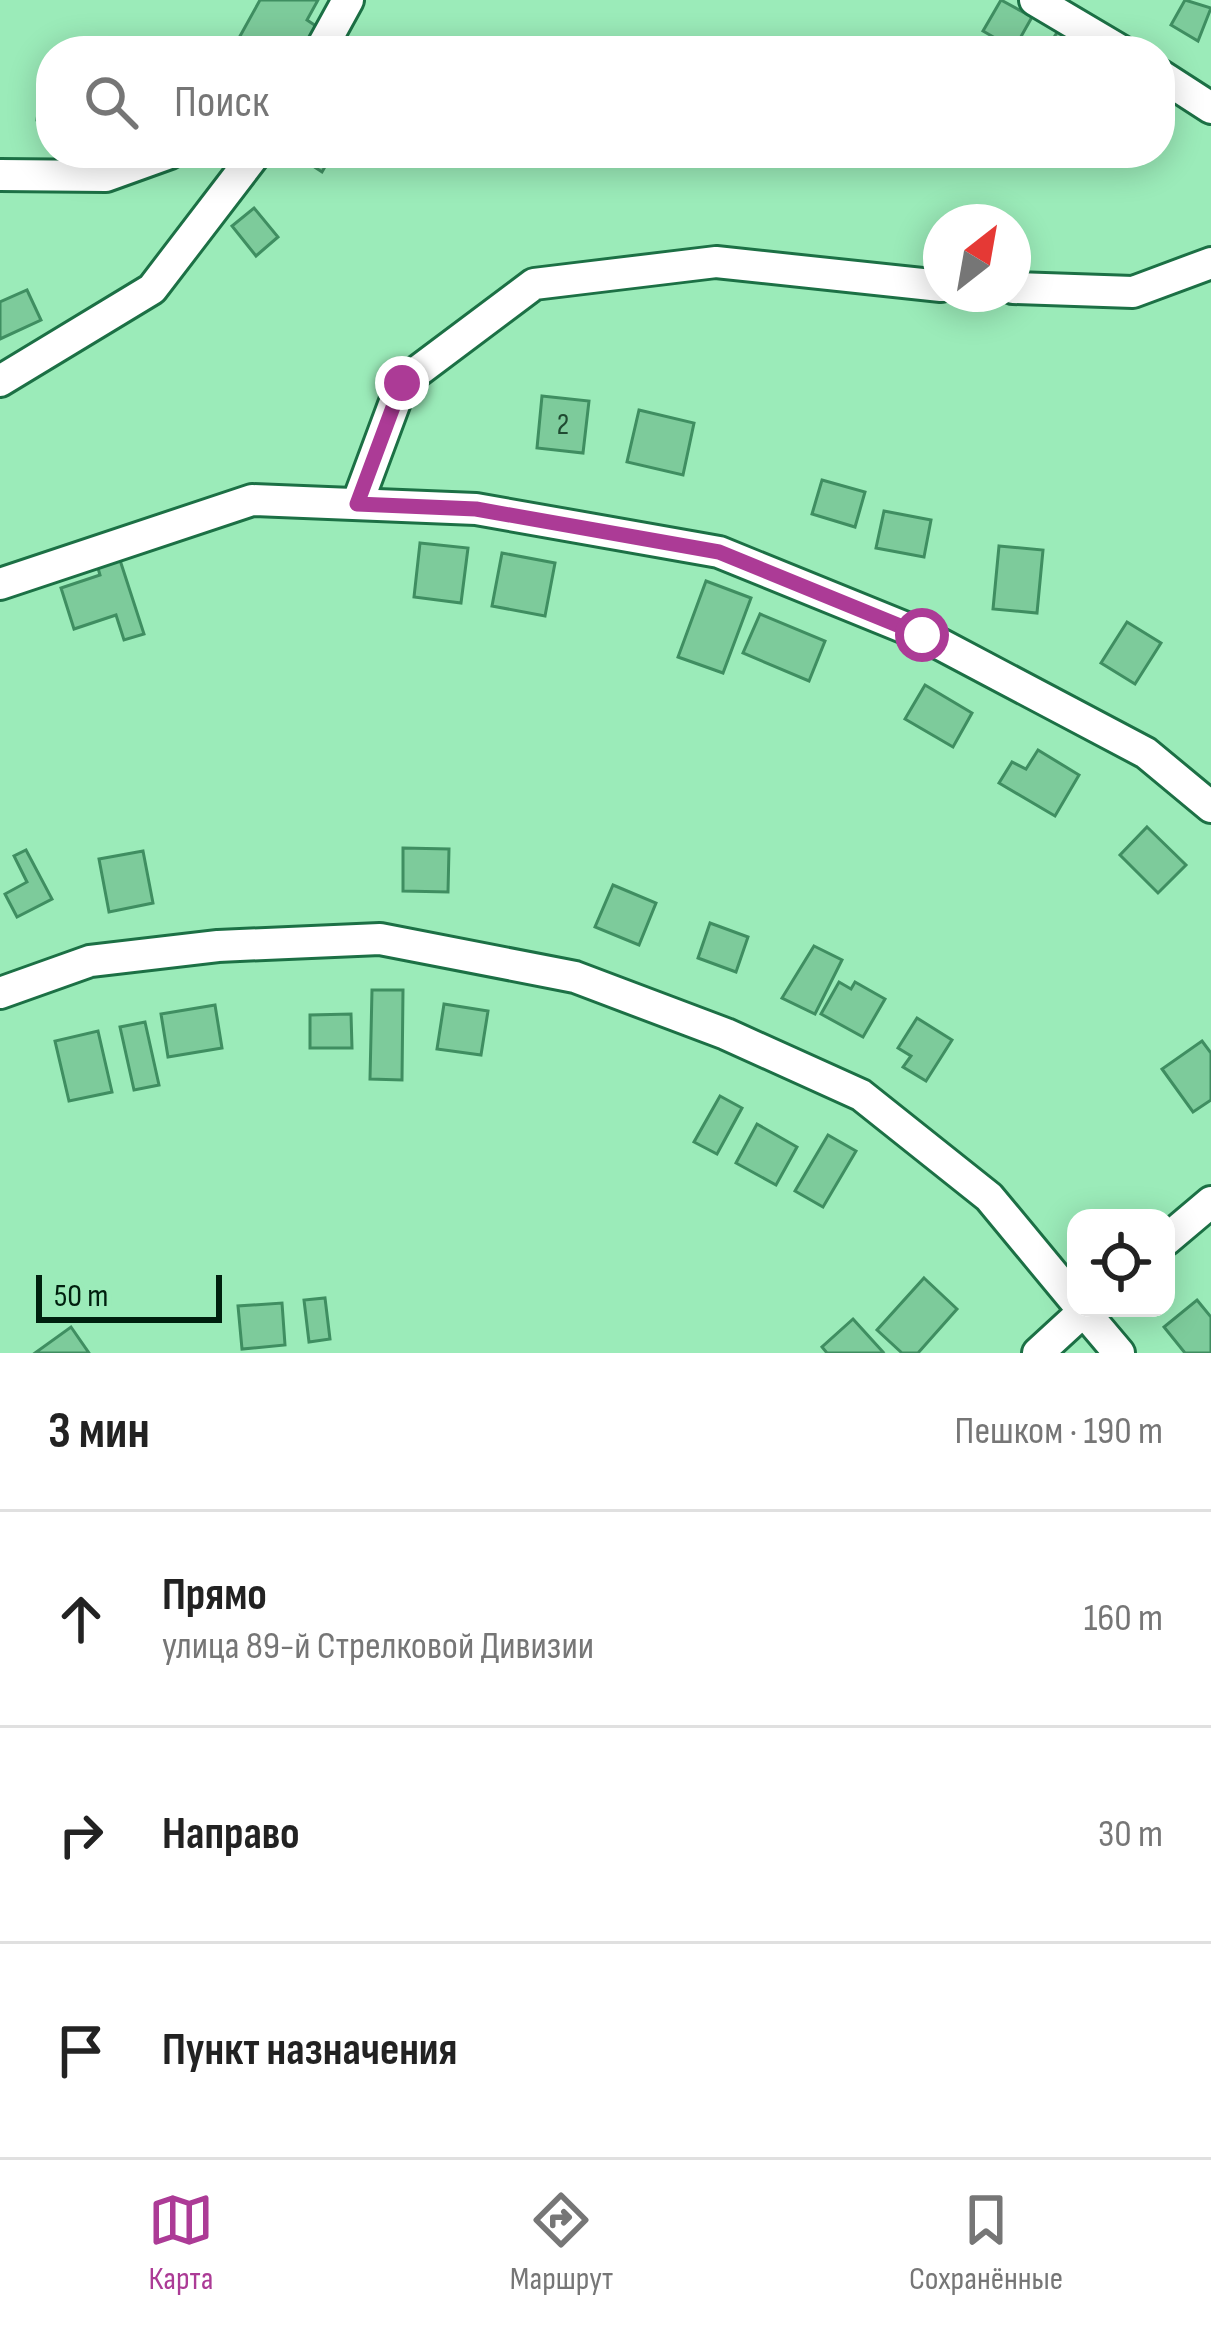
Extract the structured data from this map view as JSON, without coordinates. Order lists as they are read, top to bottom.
{
  "house_numbers": ["2"],
  "scale_bar": "50 m",
  "north": "top right",
  "page": {
    "search": "Поиск",
    "scale": "50 m",
    "heading": ["3 мин", "Пешком · 190 m"],
    "list": [
      ["Прямо", "улица 89-й Стрелковой Дивизии", "160 m"],
      ["Направо", "30 m"],
      "Пункт назначения"
    ],
    "nav": ["Карта", "Маршрут", "Сохранённые"]
  }
}
